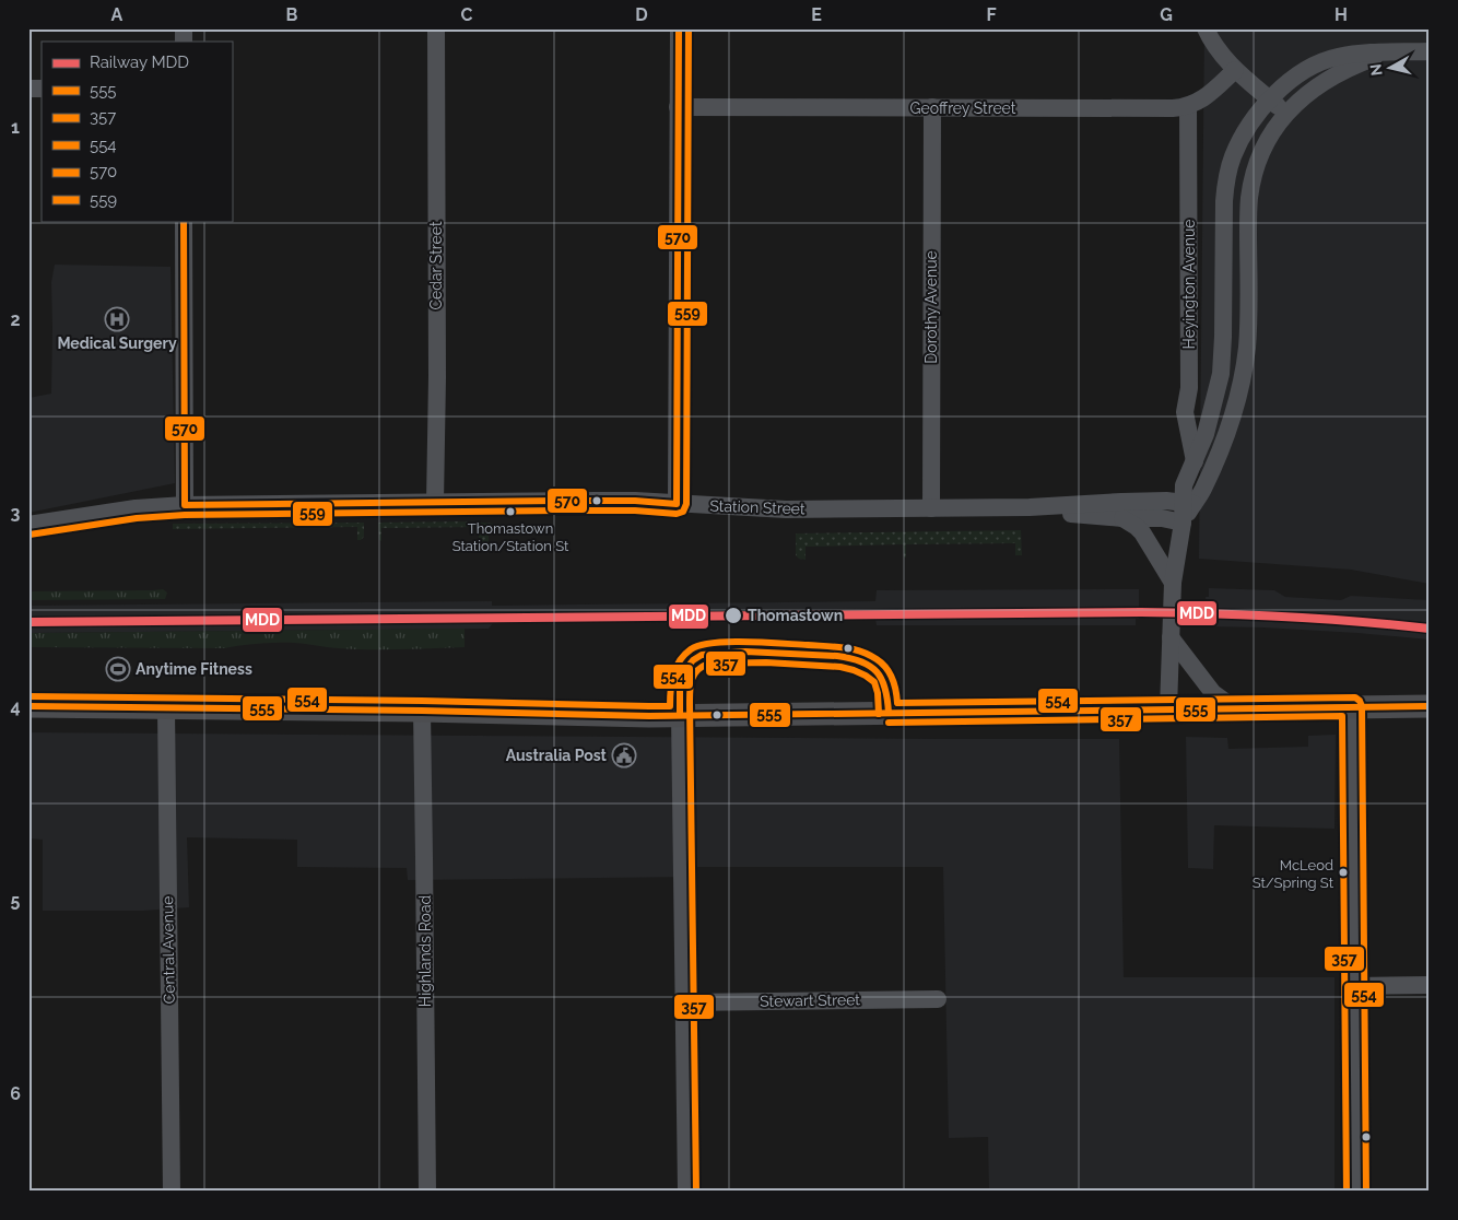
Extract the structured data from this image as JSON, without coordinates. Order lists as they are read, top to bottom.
{
  "streets": {
    "street": [
      "Geoffrey Street",
      "Cedar Street",
      "Heyington Avenue",
      "Dorothy Avenue",
      "Station Street",
      "Central Avenue",
      "Highlands Road",
      "Stewart Street"
    ]
  },
  "crossings": [
    ["Geoffrey Street", "Heyington Avenue"],
    ["Geoffrey Street", "Dorothy Avenue"],
    ["Cedar Street", "Station Street"],
    ["Dorothy Avenue", "Station Street"]
  ],
  "places": {
    "hospital": ["Medical Surgery"],
    "other": ["Thomastown Station/Station St", "Thomastown", "McLeod St/Spring St"],
    "sports": ["Anytime Fitness"],
    "public building": ["Australia Post"]
  },
  "lines": [
    "transit line 570",
    "transit line 559",
    "rail line MDD",
    "transit line 554",
    "transit line 555",
    "transit line 357"
  ],
  "legend": [
    "Railway MDD",
    "555",
    "357",
    "554",
    "570",
    "559"
  ],
  "north": "left",
  "grid": {
    "columns": [
      "A",
      "B",
      "C",
      "D",
      "E",
      "F",
      "G",
      "H"
    ],
    "rows": [
      "1",
      "2",
      "3",
      "4",
      "5",
      "6"
    ]
  }
}
